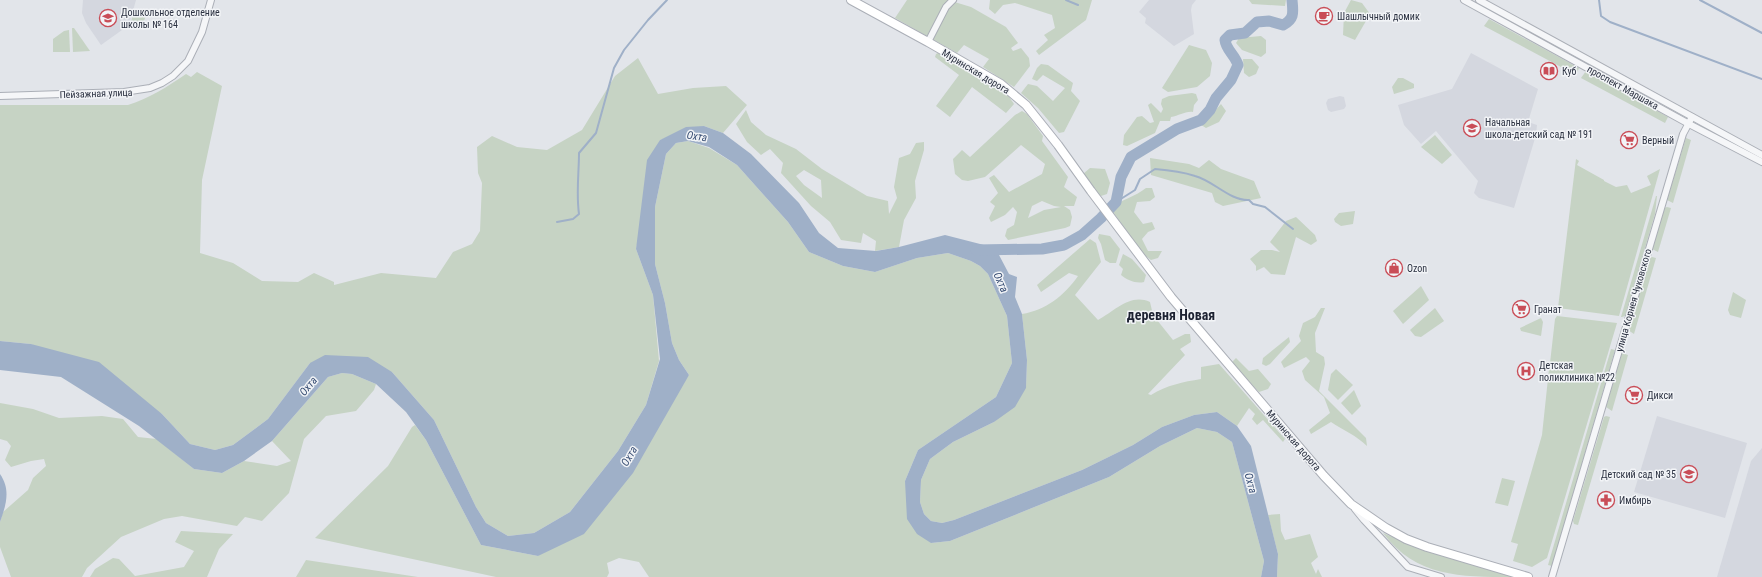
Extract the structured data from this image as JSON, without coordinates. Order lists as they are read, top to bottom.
{
  "streets": {
    "street": [
      "Муринская дорога",
      "проспект Маршака",
      "Пейзажная улица",
      "улица Корнея Чуковского"
    ]
  },
  "crossings": [
    ["проспект Маршака", "улица Корнея Чуковского"]
  ],
  "districts": ["деревня Новая"],
  "water": ["Охта"],
  "places": {
    "cafe": ["Шашлычный домик"],
    "school or university": ["Дошкольное отделение школы № 164", "Начальная школа-детский сад № 191", "Детский сад № 35"],
    "library": ["Куб"],
    "supermarket": ["Верный", "Гранат", "Дикси"],
    "shop": ["Ozon"],
    "hospital": ["Детская поликлиника №22"],
    "pharmacy": ["Имбирь"]
  }
}
